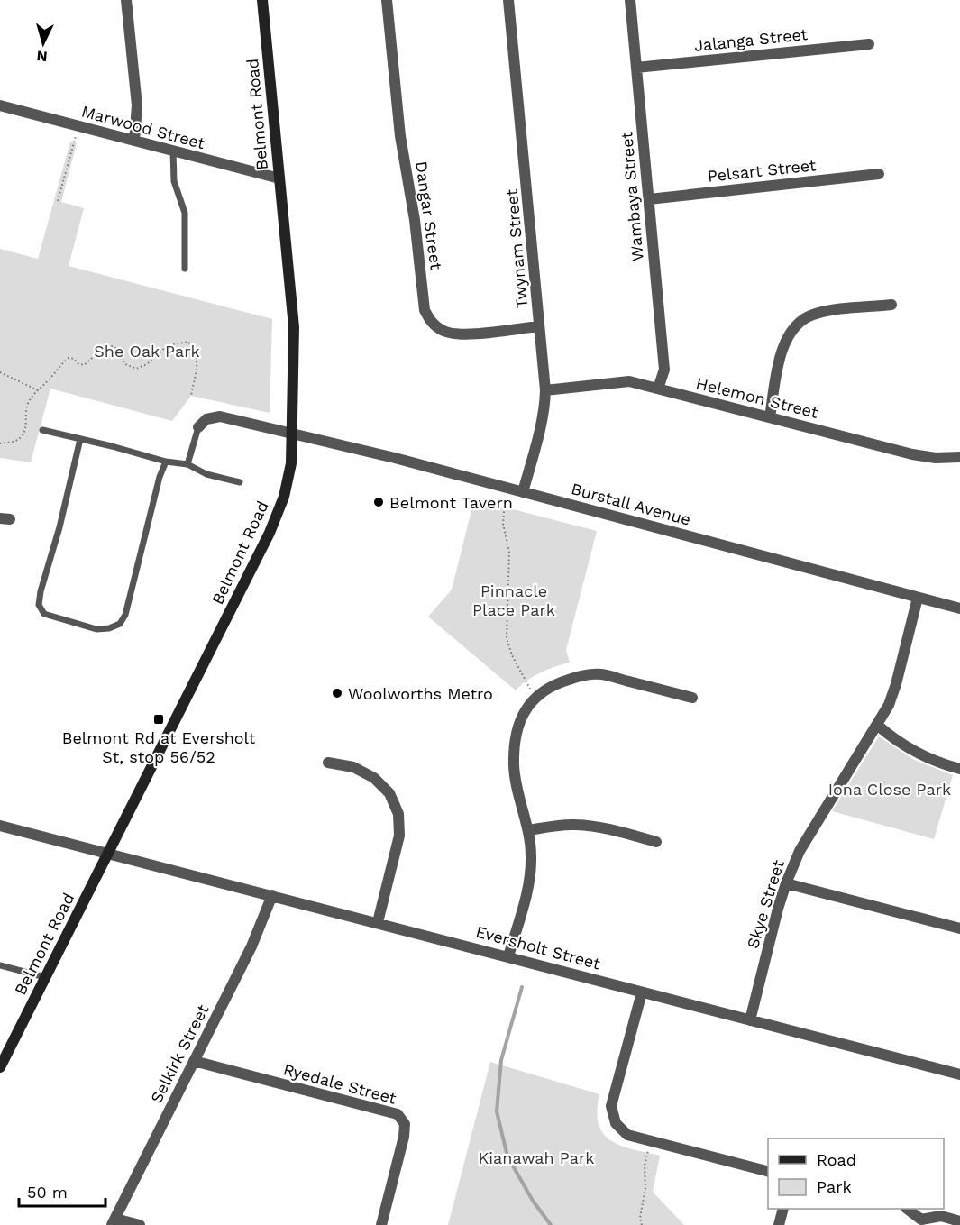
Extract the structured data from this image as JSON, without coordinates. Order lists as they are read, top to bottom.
{
  "streets": {
    "main road": ["Belmont Road"],
    "street": [
      "Jalanga Street",
      "Marwood Street",
      "Pelsart Street",
      "Wambaya Street",
      "Dangar Street",
      "Twynam Street",
      "Helemon Street",
      "Burstall Avenue",
      "Skye Street",
      "Eversholt Street",
      "Selkirk Street",
      "Ryedale Street"
    ]
  },
  "crossings": [
    ["Jalanga Street", "Wambaya Street"],
    ["Belmont Road", "Marwood Street"],
    ["Belmont Road", "Burstall Avenue"],
    ["Belmont Road", "Eversholt Street"],
    ["Pelsart Street", "Wambaya Street"],
    ["Wambaya Street", "Helemon Street"],
    ["Dangar Street", "Twynam Street"],
    ["Twynam Street", "Helemon Street"],
    ["Twynam Street", "Burstall Avenue"],
    ["Burstall Avenue", "Skye Street"],
    ["Skye Street", "Eversholt Street"],
    ["Eversholt Street", "Selkirk Street"],
    ["Selkirk Street", "Ryedale Street"]
  ],
  "parks": [
    "She Oak Park",
    "Pinnacle Place Park",
    "Iona Close Park",
    "Kianawah Park"
  ],
  "places": {
    "other": ["Belmont Tavern", "Woolworths Metro"],
    "transit": ["Belmont Rd at Eversholt St, stop 56/52"]
  },
  "legend": ["Road", "Park"],
  "scale_bar": "50 m",
  "north": "bottom"
}
